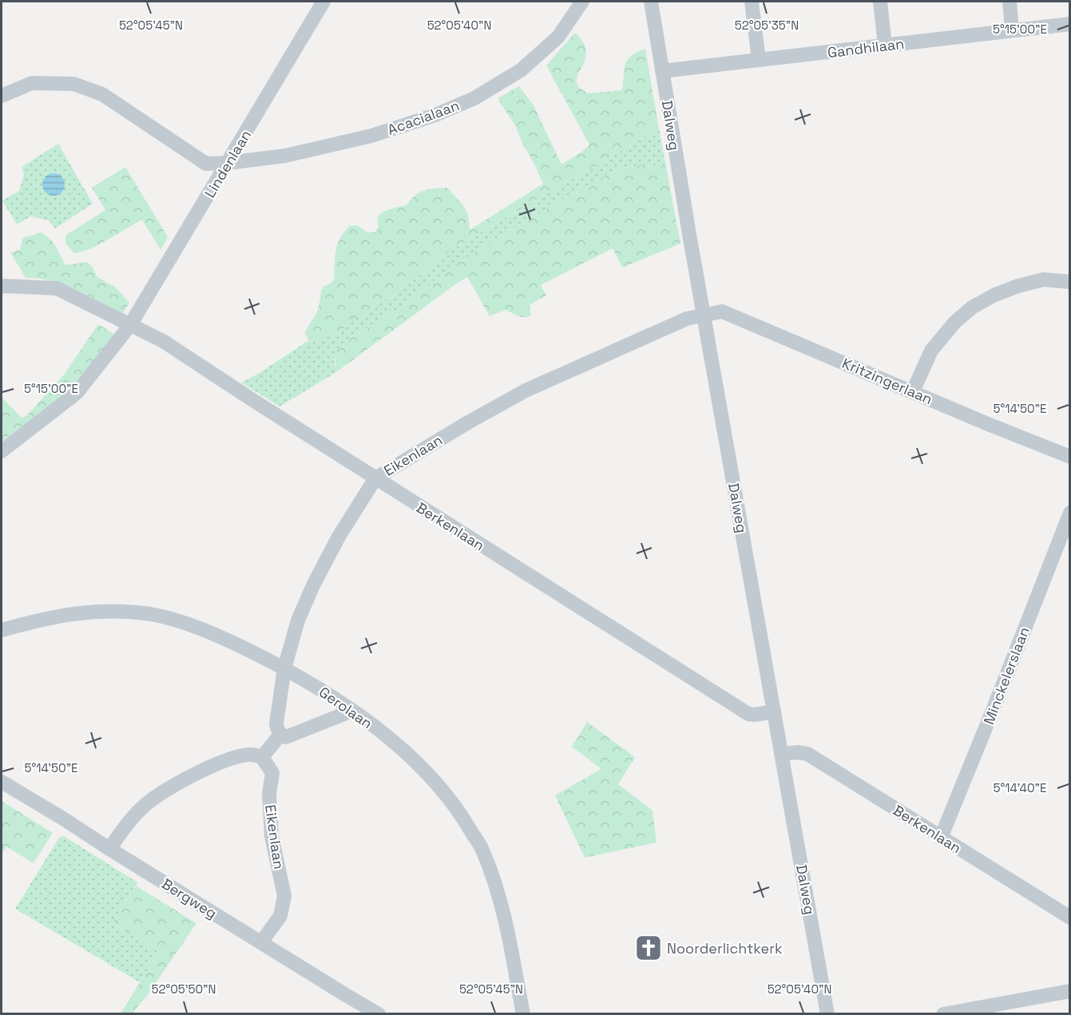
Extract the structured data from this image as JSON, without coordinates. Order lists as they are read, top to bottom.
{
  "streets": {
    "street": [
      "Gandhilaan",
      "Acacialaan",
      "Dalweg",
      "Lindenlaan",
      "Kritzingerlaan",
      "Eikenlaan",
      "Berkenlaan",
      "Minckelerslaan",
      "Gerolaan",
      "Bergweg"
    ]
  },
  "crossings": [
    ["Gandhilaan", "Dalweg"],
    ["Acacialaan", "Lindenlaan"],
    ["Dalweg", "Kritzingerlaan"],
    ["Dalweg", "Eikenlaan"],
    ["Dalweg", "Berkenlaan"],
    ["Lindenlaan", "Berkenlaan"],
    ["Kritzingerlaan", "Eikenlaan"],
    ["Eikenlaan", "Berkenlaan"],
    ["Eikenlaan", "Gerolaan"],
    ["Eikenlaan", "Bergweg"],
    ["Berkenlaan", "Minckelerslaan"]
  ],
  "places": {
    "church": ["Noorderlichtkerk"]
  },
  "coordinates": [
    "52°05'45\"N",
    "52°05'40\"N",
    "52°05'35\"N",
    "5°15'00\"E",
    "5°14'50\"E",
    "5°14'40\"E",
    "52°05'50\"N"
  ]
}
